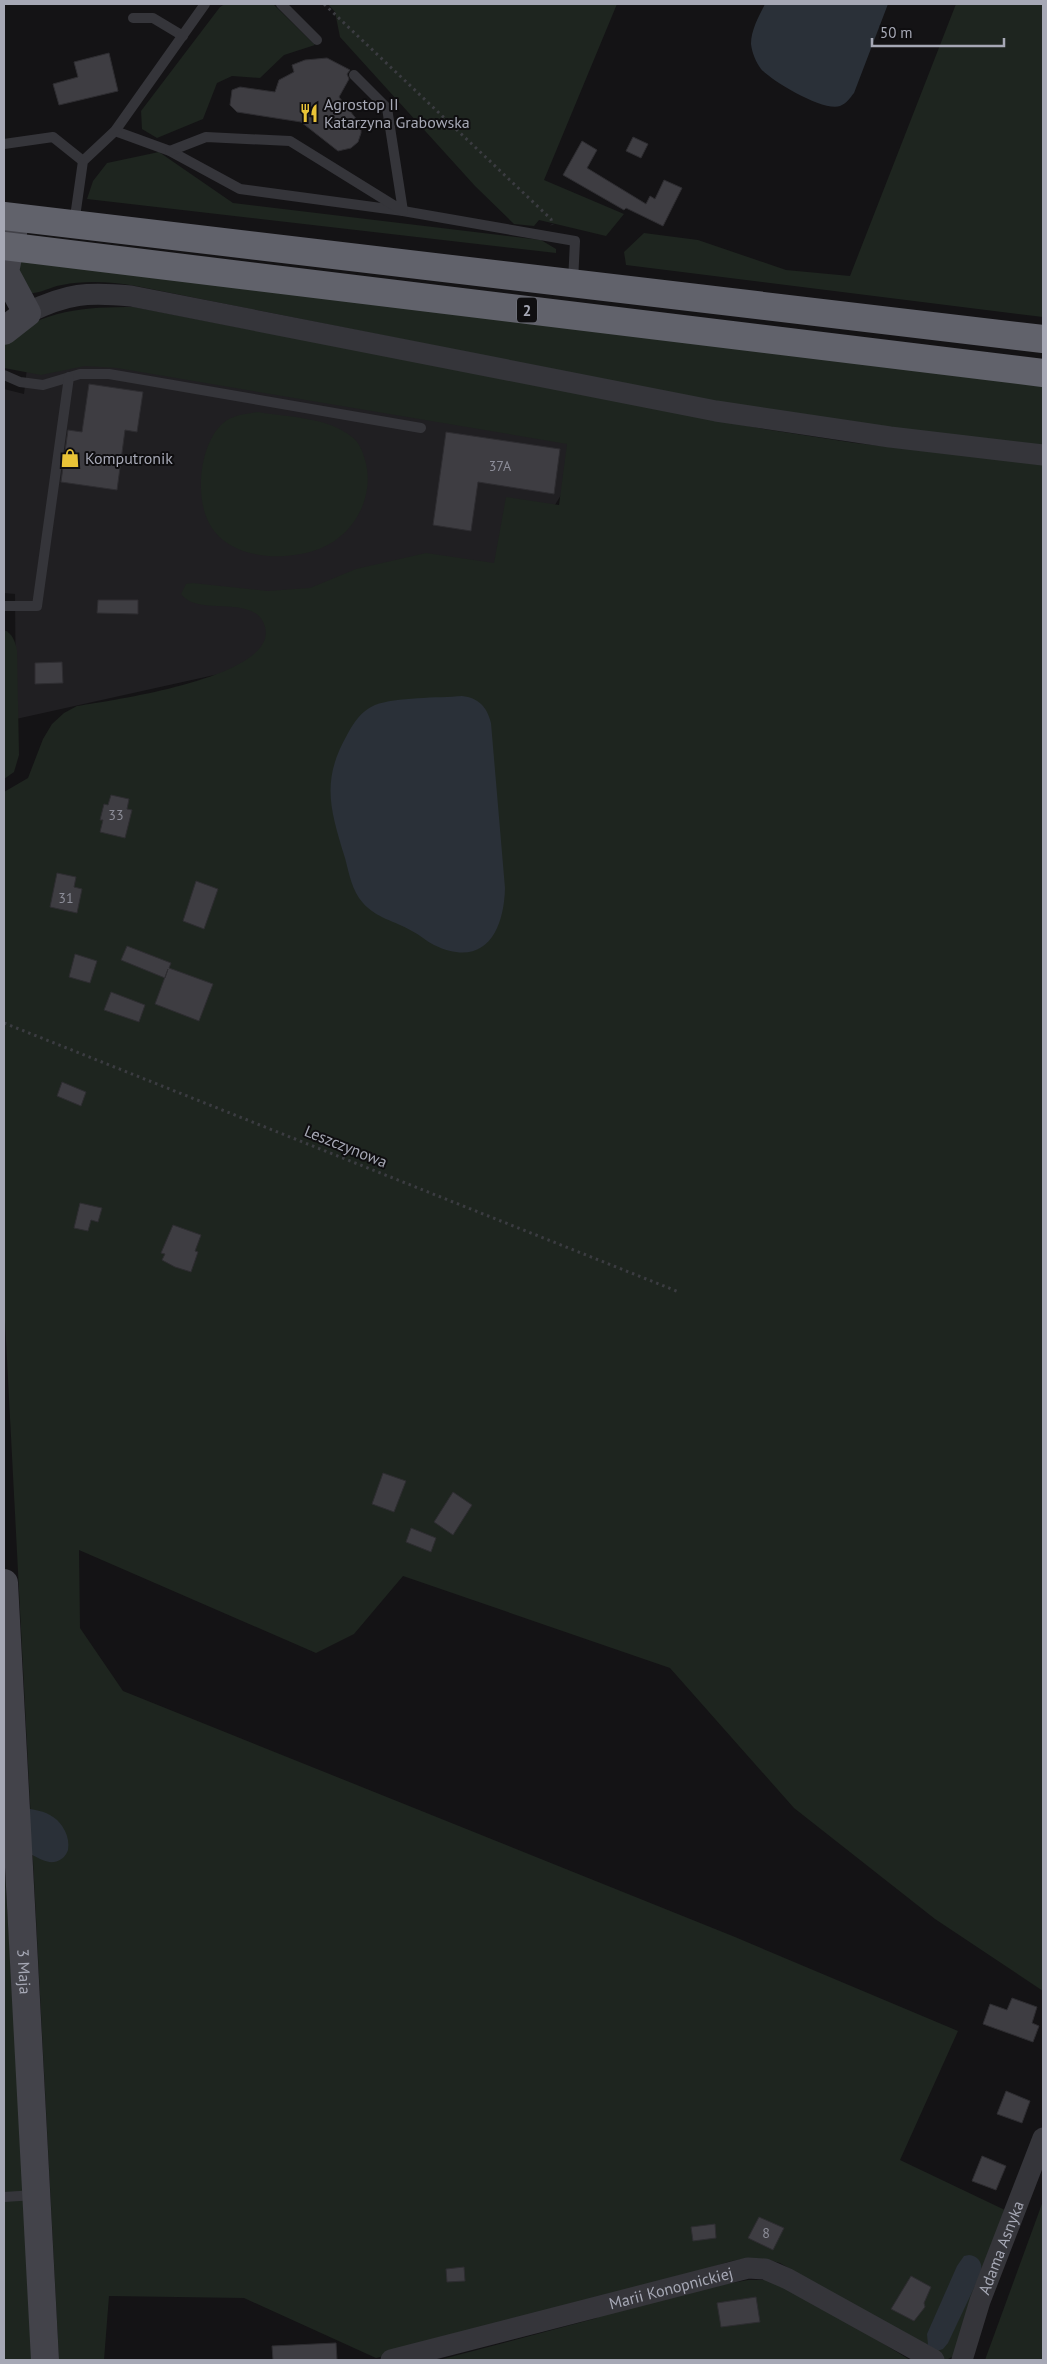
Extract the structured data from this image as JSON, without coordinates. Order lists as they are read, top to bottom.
{
  "streets": {
    "highway": ["2"],
    "street": ["3 Maja", "Adama Asnyka", "Marii Konopnickiej"],
    "path": ["Leszczynowa"]
  },
  "places": {
    "restaurant": ["Agrostop II Katarzyna Grabowska"],
    "shop": ["Komputronik"]
  },
  "house_numbers": [
    "37A",
    "33",
    "31",
    "8"
  ],
  "scale_bar": "50 m"
}
